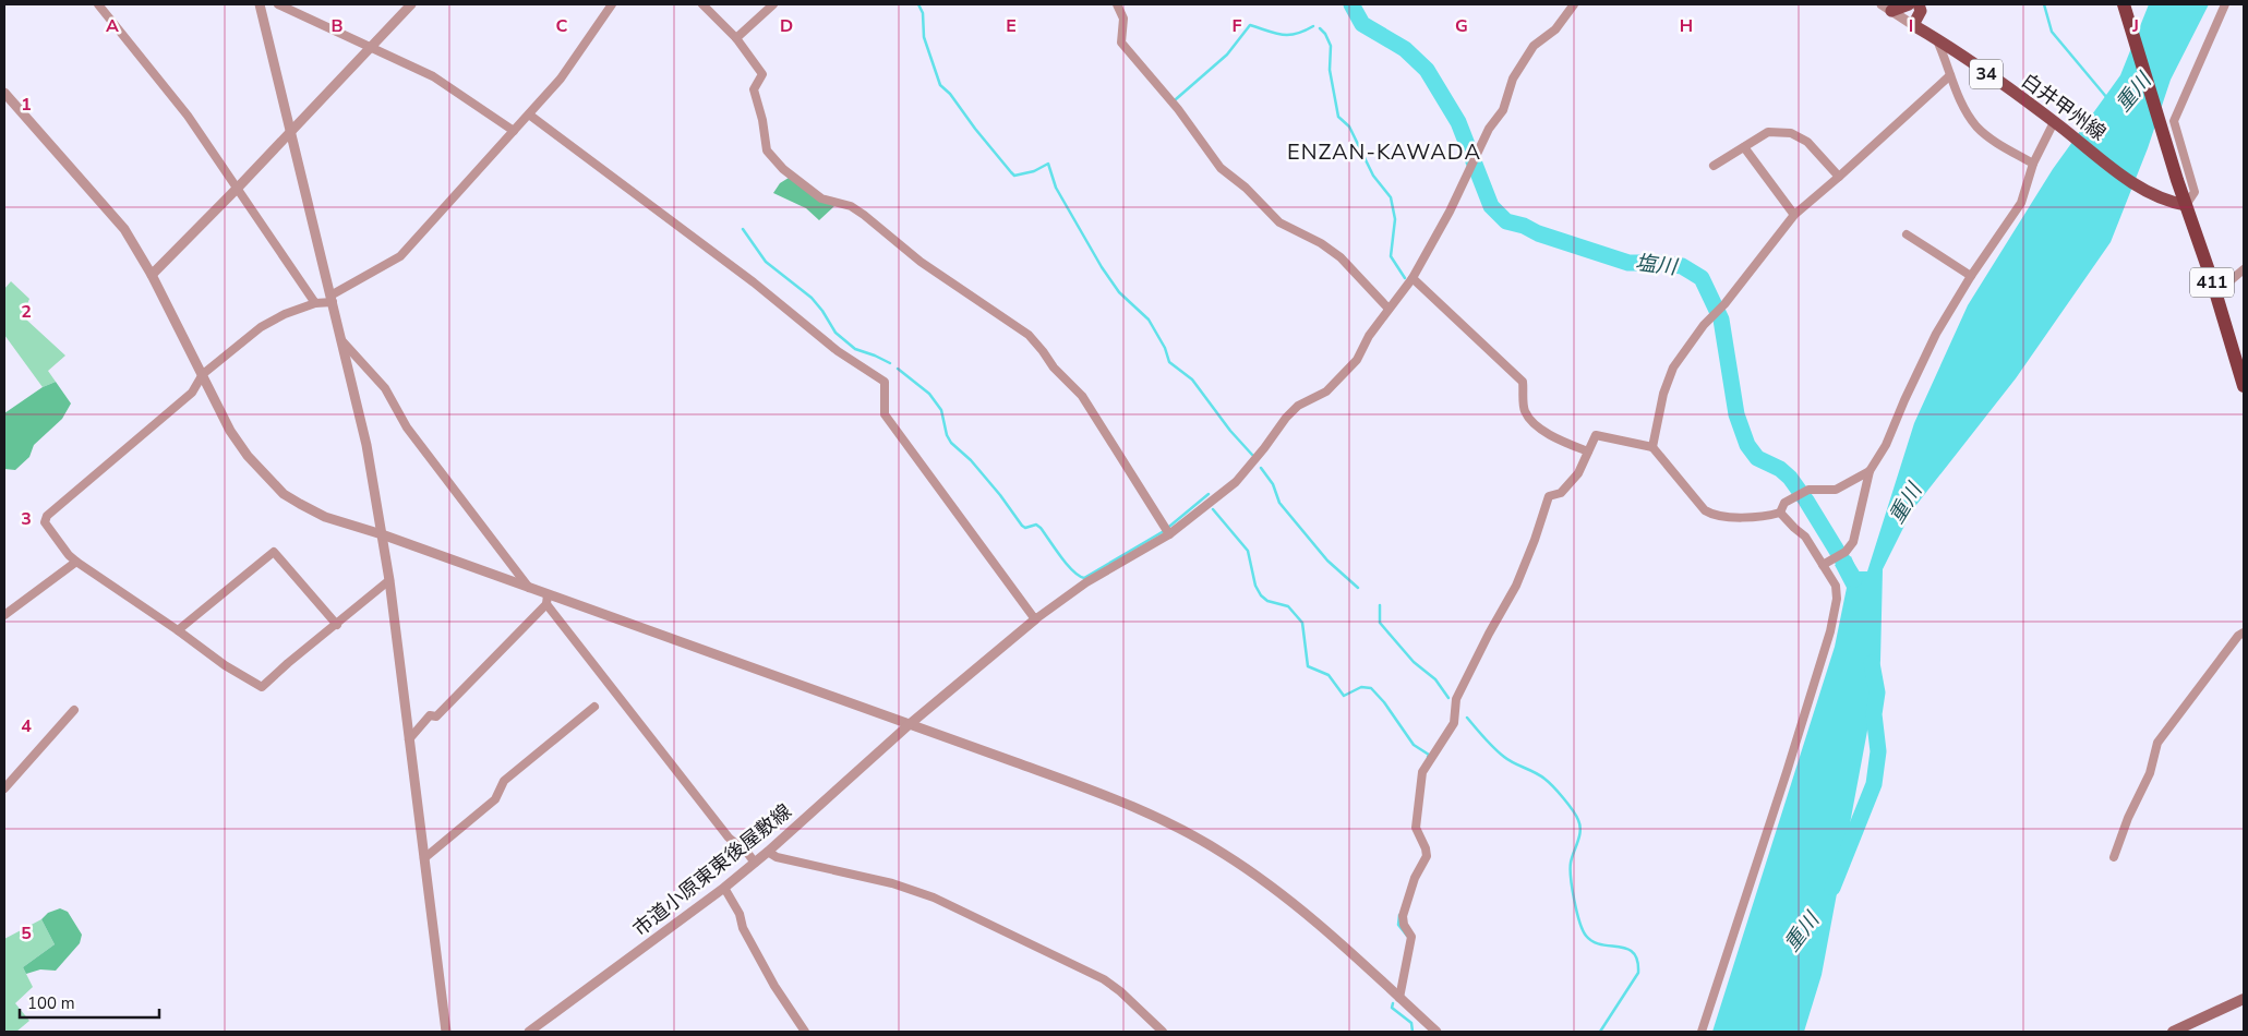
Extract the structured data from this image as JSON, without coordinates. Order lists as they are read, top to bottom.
{
  "streets": {
    "highway": ["411"],
    "main road": ["34", "白井甲州線"],
    "street": ["市道小原東東後屋敷線"]
  },
  "crossings": [
    ["白井甲州線", "411"]
  ],
  "districts": ["ENZAN-KAWADA"],
  "water": ["重川", "塩川"],
  "scale_bar": "100 m",
  "grid": {
    "columns": [
      "A",
      "B",
      "C",
      "D",
      "E",
      "F",
      "G",
      "H",
      "I",
      "J"
    ],
    "rows": [
      "1",
      "2",
      "3",
      "4",
      "5"
    ]
  }
}
